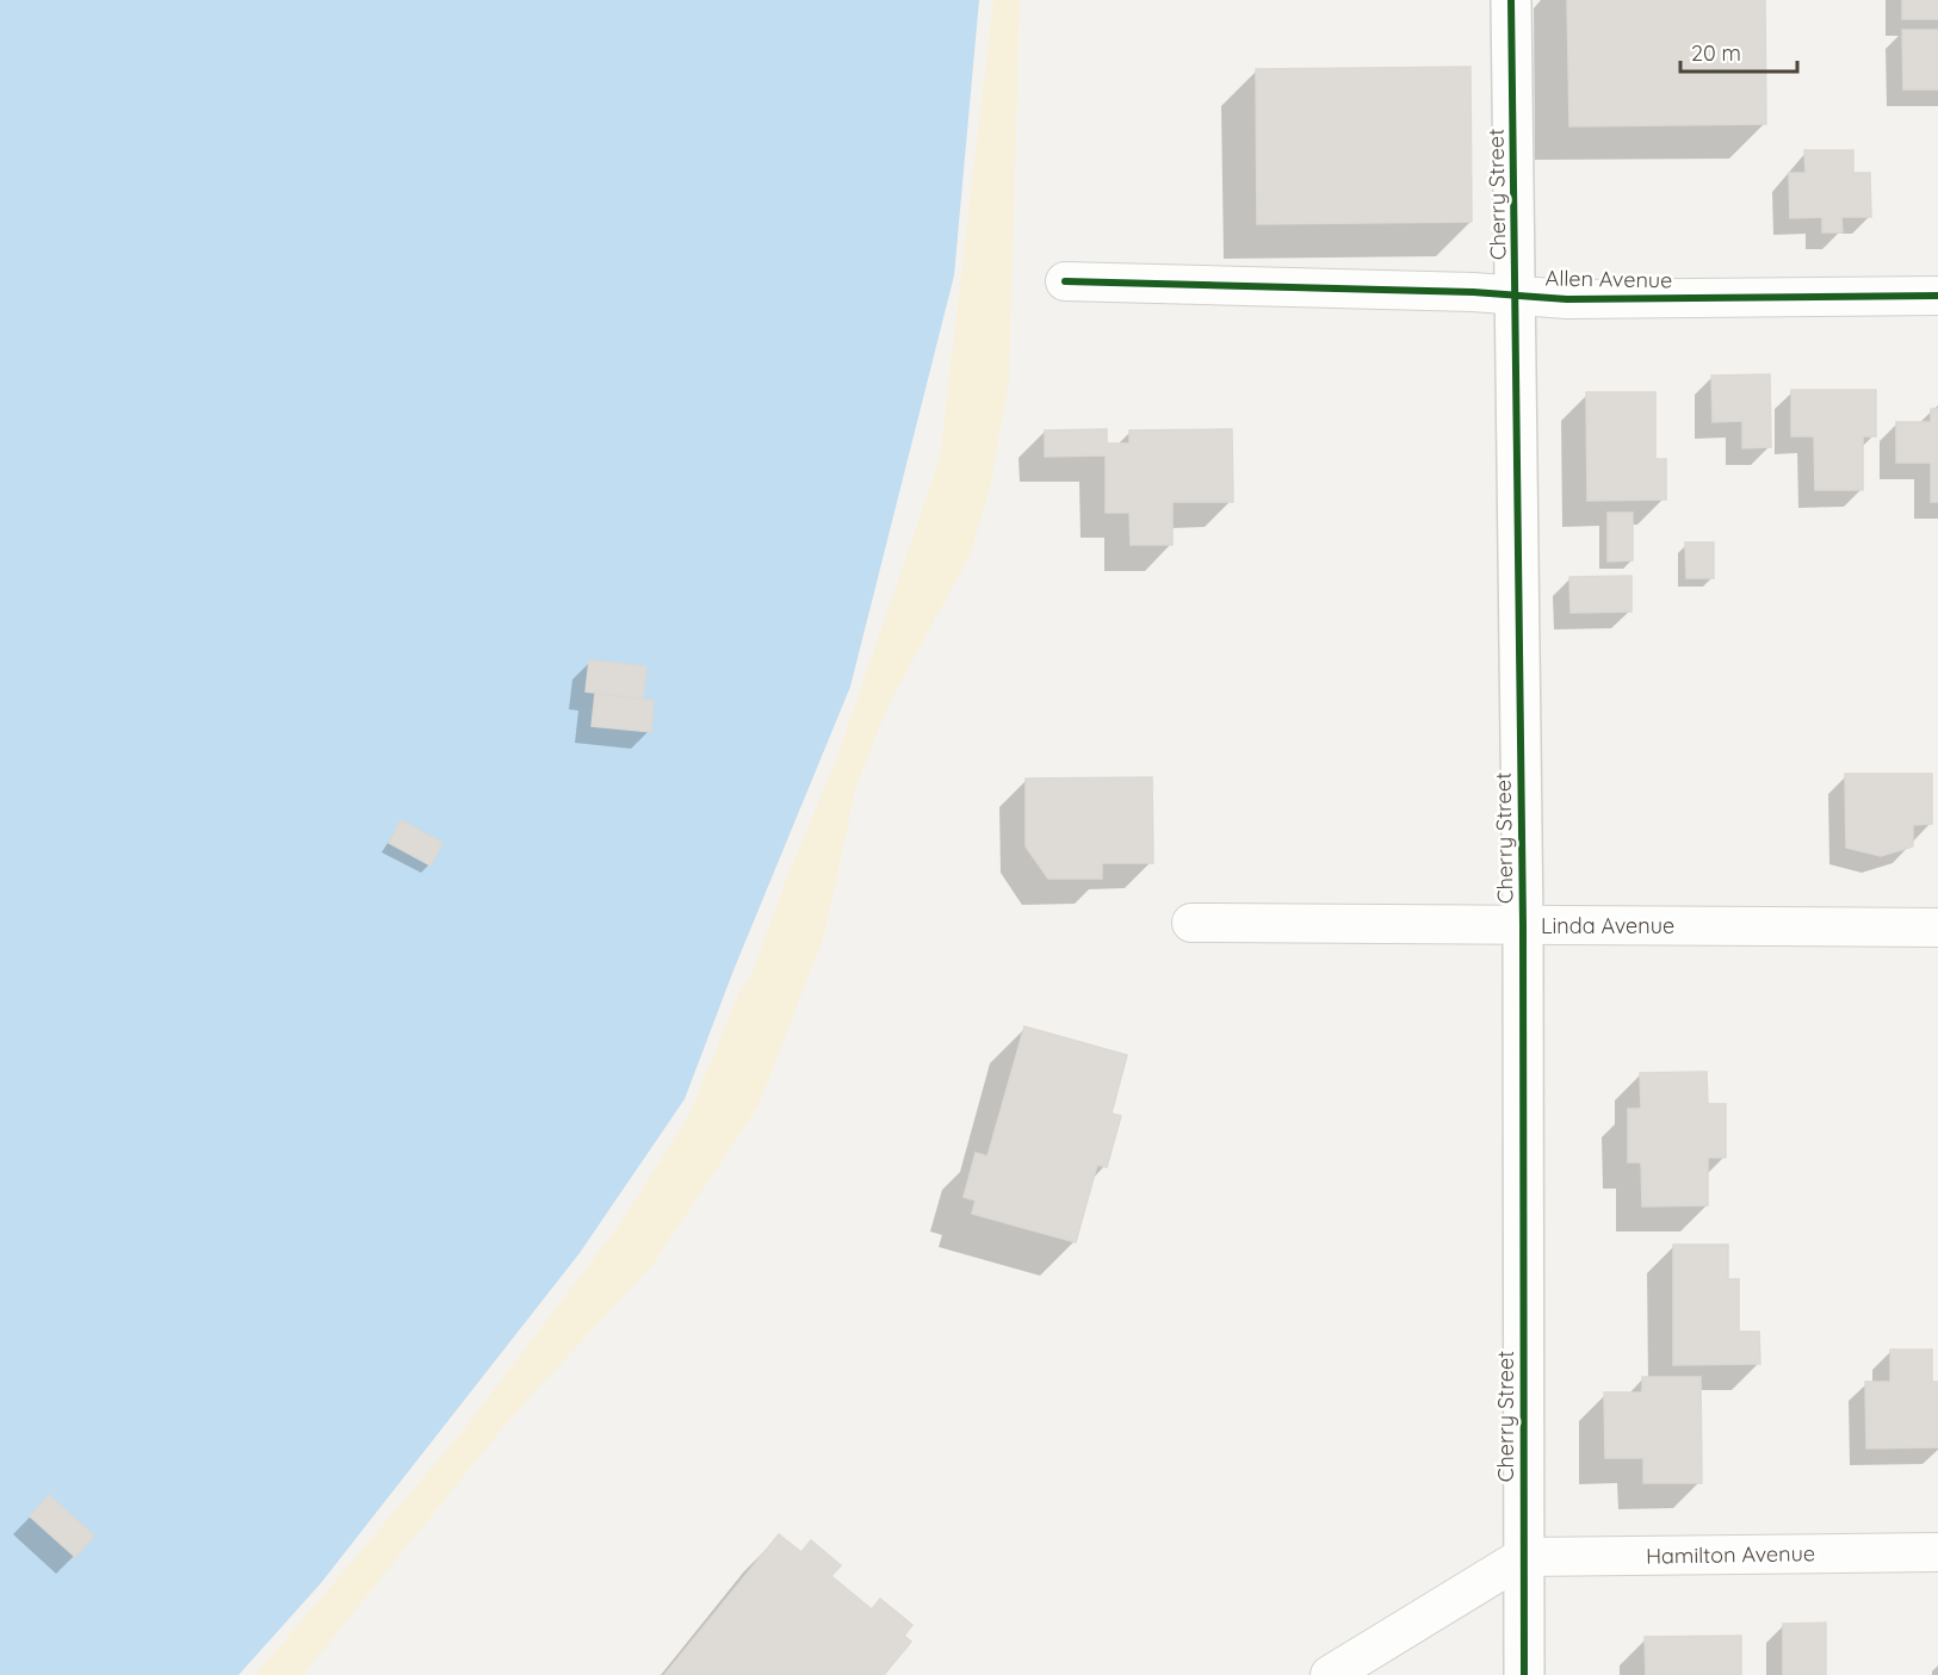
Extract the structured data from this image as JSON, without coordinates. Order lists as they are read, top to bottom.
{
  "streets": {
    "street": [
      "Cherry Street",
      "Allen Avenue",
      "Linda Avenue",
      "Hamilton Avenue"
    ]
  },
  "crossings": [
    ["Cherry Street", "Allen Avenue"],
    ["Cherry Street", "Linda Avenue"],
    ["Cherry Street", "Hamilton Avenue"]
  ],
  "scale_bar": "20 m"
}
